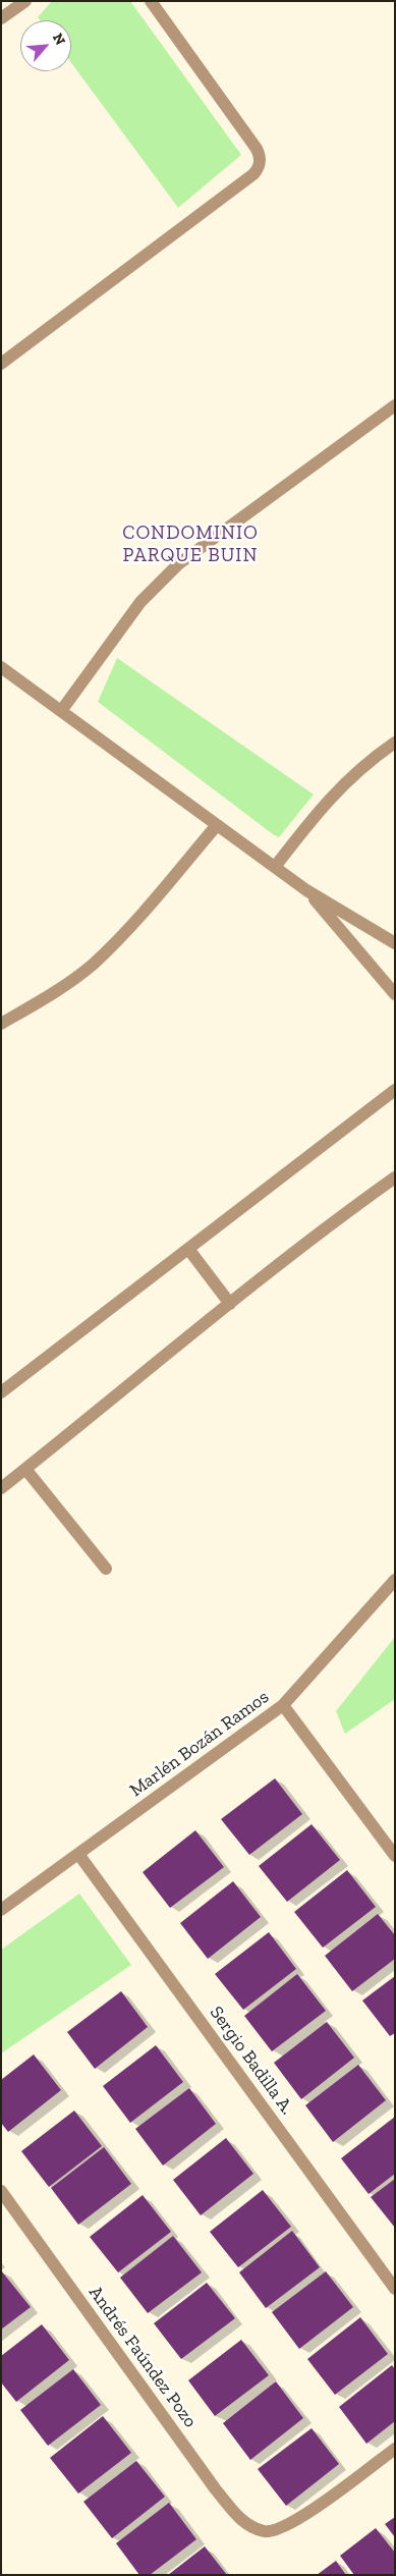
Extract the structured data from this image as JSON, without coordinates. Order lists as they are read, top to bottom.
{
  "streets": {
    "street": ["Marlén Bozán Ramos", "Sergio Badilla A.", "Andrés Faúndez Pozo"]
  },
  "crossings": [
    ["Marlén Bozán Ramos", "Sergio Badilla A."]
  ],
  "districts": ["CONDOMINIO PARQUE BUIN"],
  "north": "top right"
}
